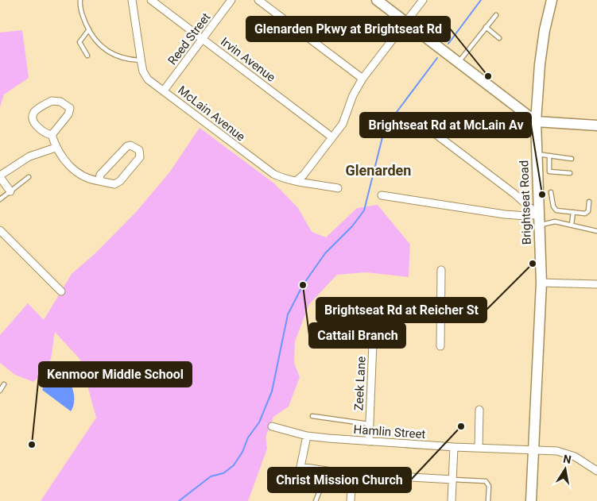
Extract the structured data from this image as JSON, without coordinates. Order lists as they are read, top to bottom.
{
  "streets": {
    "street": [
      "Reed Street",
      "Irvin Avenue",
      "McLain Avenue",
      "Brightseat Road",
      "Zeek Lane",
      "Hamlin Street"
    ]
  },
  "crossings": [
    ["Reed Street", "Irvin Avenue"],
    ["Reed Street", "McLain Avenue"],
    ["Brightseat Road", "Hamlin Street"],
    ["Zeek Lane", "Hamlin Street"]
  ],
  "districts": ["Glenarden"],
  "places": [
    "Glenarden Pkwy at Brightseat Rd",
    "Brightseat Rd at McLain Av",
    "Brightseat Rd at Reicher St",
    "Cattail Branch",
    "Christ Mission Church",
    "Kenmoor Middle School"
  ],
  "north": "top"
}
